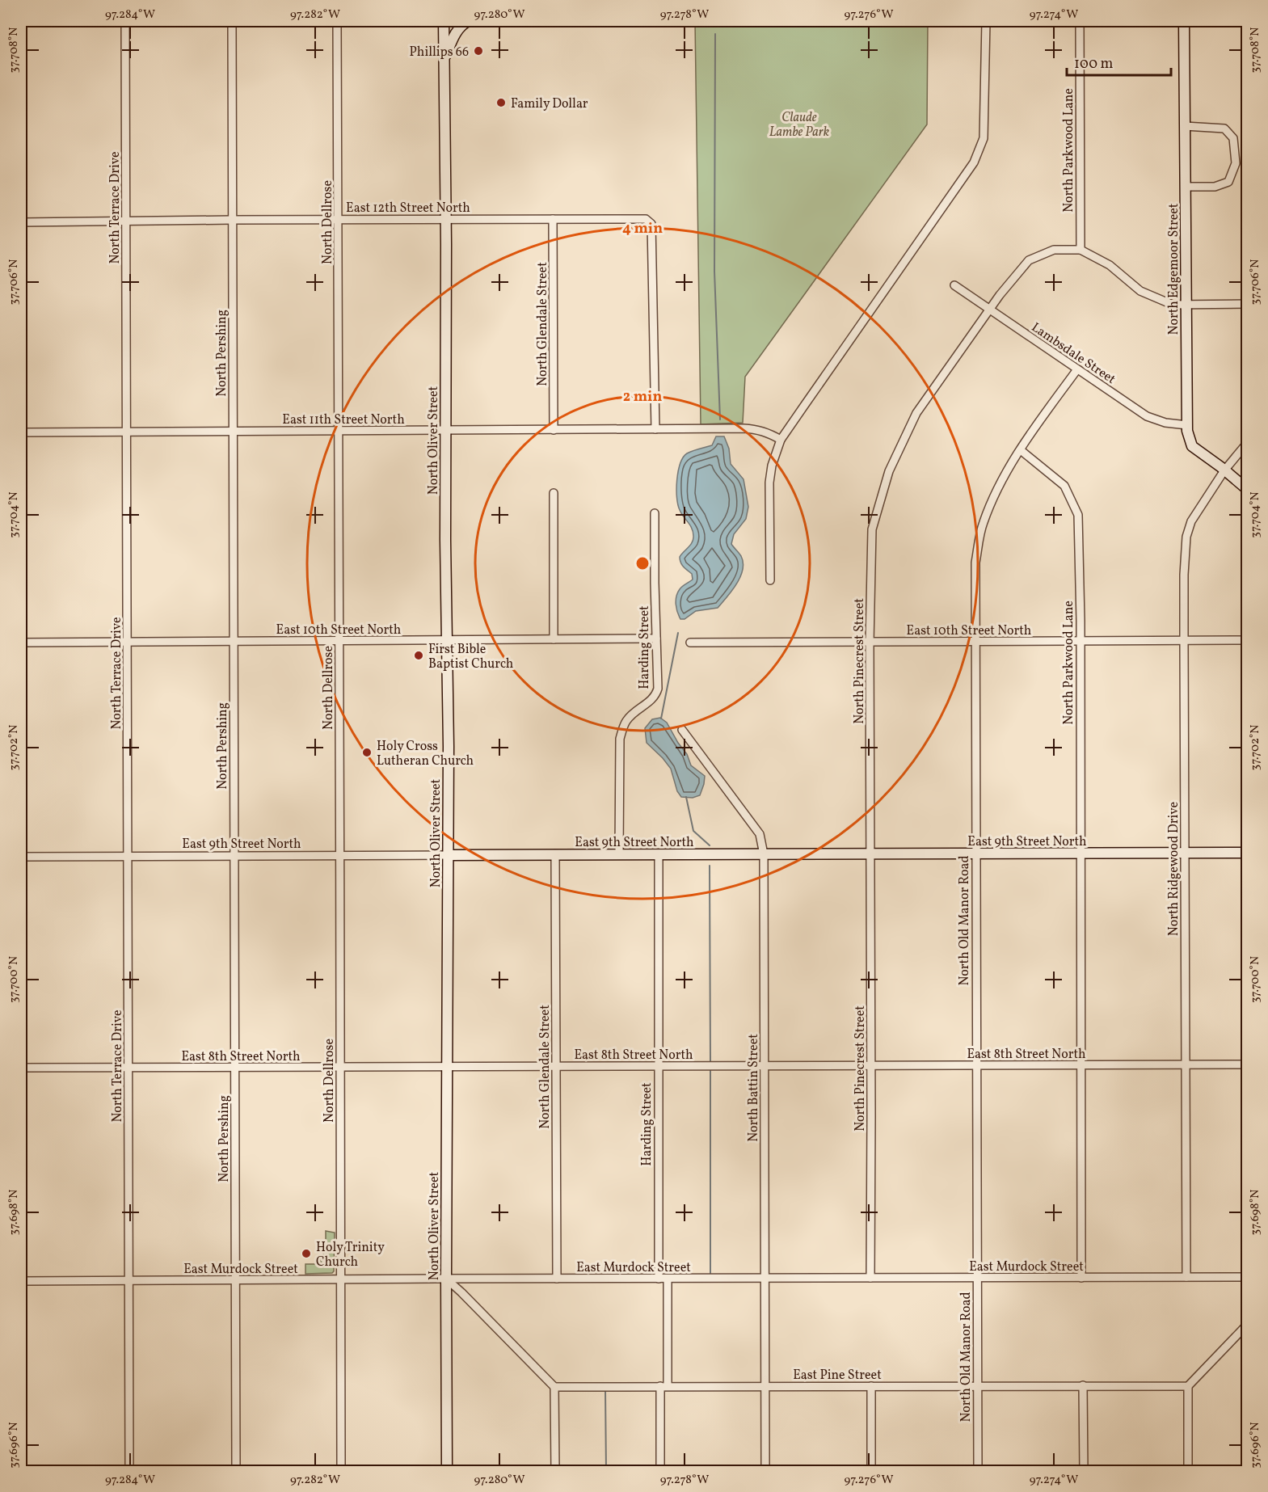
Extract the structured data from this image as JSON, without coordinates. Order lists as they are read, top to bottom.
{
  "streets": {
    "main road": ["North Edgemoor Street", "North Oliver Street", "East 9th Street North"],
    "street": [
      "North Parkwood Lane",
      "East 12th Street North",
      "North Terrace Drive",
      "North Dellrose",
      "North Glendale Street",
      "Lambsdale Street",
      "North Pershing",
      "East 11th Street North",
      "East 10th Street North",
      "Harding Street",
      "North Pinecrest Street",
      "North Ridgewood Drive",
      "North Old Manor Road",
      "East 8th Street North",
      "North Battin Street",
      "East Murdock Street",
      "East Pine Street"
    ]
  },
  "crossings": [
    ["North Parkwood Lane", "East 10th Street North"],
    ["North Parkwood Lane", "North Pinecrest Street"],
    ["North Parkwood Lane", "East 9th Street North"],
    ["North Parkwood Lane", "North Old Manor Road"],
    ["North Parkwood Lane", "East 8th Street North"],
    ["North Parkwood Lane", "East Murdock Street"],
    ["East 12th Street North", "North Terrace Drive"],
    ["East 12th Street North", "North Dellrose"],
    ["East 12th Street North", "North Glendale Street"],
    ["East 12th Street North", "North Pershing"],
    ["East 12th Street North", "East 11th Street North"],
    ["East 12th Street North", "North Oliver Street"],
    ["North Terrace Drive", "East 11th Street North"],
    ["North Terrace Drive", "East 10th Street North"],
    ["North Terrace Drive", "East 9th Street North"],
    ["North Terrace Drive", "East 8th Street North"],
    ["North Terrace Drive", "East Murdock Street"],
    ["North Dellrose", "East 11th Street North"],
    ["North Dellrose", "East 10th Street North"],
    ["North Dellrose", "East 9th Street North"],
    ["North Dellrose", "East 8th Street North"],
    ["North Dellrose", "East Murdock Street"],
    ["North Edgemoor Street", "Lambsdale Street"],
    ["North Edgemoor Street", "North Ridgewood Drive"],
    ["North Glendale Street", "East 11th Street North"],
    ["North Glendale Street", "East 9th Street North"],
    ["North Glendale Street", "East 8th Street North"],
    ["North Glendale Street", "East Murdock Street"],
    ["Lambsdale Street", "North Pinecrest Street"],
    ["Lambsdale Street", "North Old Manor Road"],
    ["North Pershing", "East 11th Street North"],
    ["North Pershing", "East 10th Street North"],
    ["North Pershing", "East 9th Street North"],
    ["North Pershing", "East 8th Street North"],
    ["North Pershing", "East Murdock Street"],
    ["East 11th Street North", "North Oliver Street"],
    ["North Oliver Street", "East 10th Street North"],
    ["North Oliver Street", "East 9th Street North"],
    ["North Oliver Street", "East 8th Street North"],
    ["North Oliver Street", "East Murdock Street"],
    ["East 10th Street North", "Harding Street"],
    ["East 10th Street North", "North Pinecrest Street"],
    ["East 10th Street North", "North Ridgewood Drive"],
    ["East 10th Street North", "North Old Manor Road"],
    ["Harding Street", "East 9th Street North"],
    ["Harding Street", "East 8th Street North"],
    ["Harding Street", "East Murdock Street"],
    ["North Pinecrest Street", "East 9th Street North"],
    ["North Pinecrest Street", "East 8th Street North"],
    ["North Pinecrest Street", "East Murdock Street"],
    ["East 9th Street North", "North Ridgewood Drive"],
    ["East 9th Street North", "North Old Manor Road"],
    ["East 9th Street North", "North Battin Street"],
    ["North Ridgewood Drive", "East 8th Street North"],
    ["North Ridgewood Drive", "East Murdock Street"],
    ["North Old Manor Road", "East 8th Street North"],
    ["North Old Manor Road", "East Murdock Street"],
    ["North Old Manor Road", "East Pine Street"],
    ["East 8th Street North", "North Battin Street"],
    ["North Battin Street", "East Murdock Street"],
    ["North Battin Street", "East Pine Street"]
  ],
  "parks": ["Claude Lambe Park"],
  "places": [
    "Phillips 66",
    "Family Dollar",
    "First Bible Baptist Church",
    "Holy Cross Lutheran Church",
    "Holy Trinity Church"
  ],
  "scale_bar": "100 m",
  "coordinates": [
    "97.284°W",
    "97.282°W",
    "97.280°W",
    "97.278°W",
    "97.276°W",
    "97.274°W",
    "37.708°N",
    "37.706°N",
    "37.704°N",
    "37.702°N",
    "37.700°N",
    "37.698°N",
    "37.696°N"
  ],
  "rings": ["4 min", "2 min"]
}
